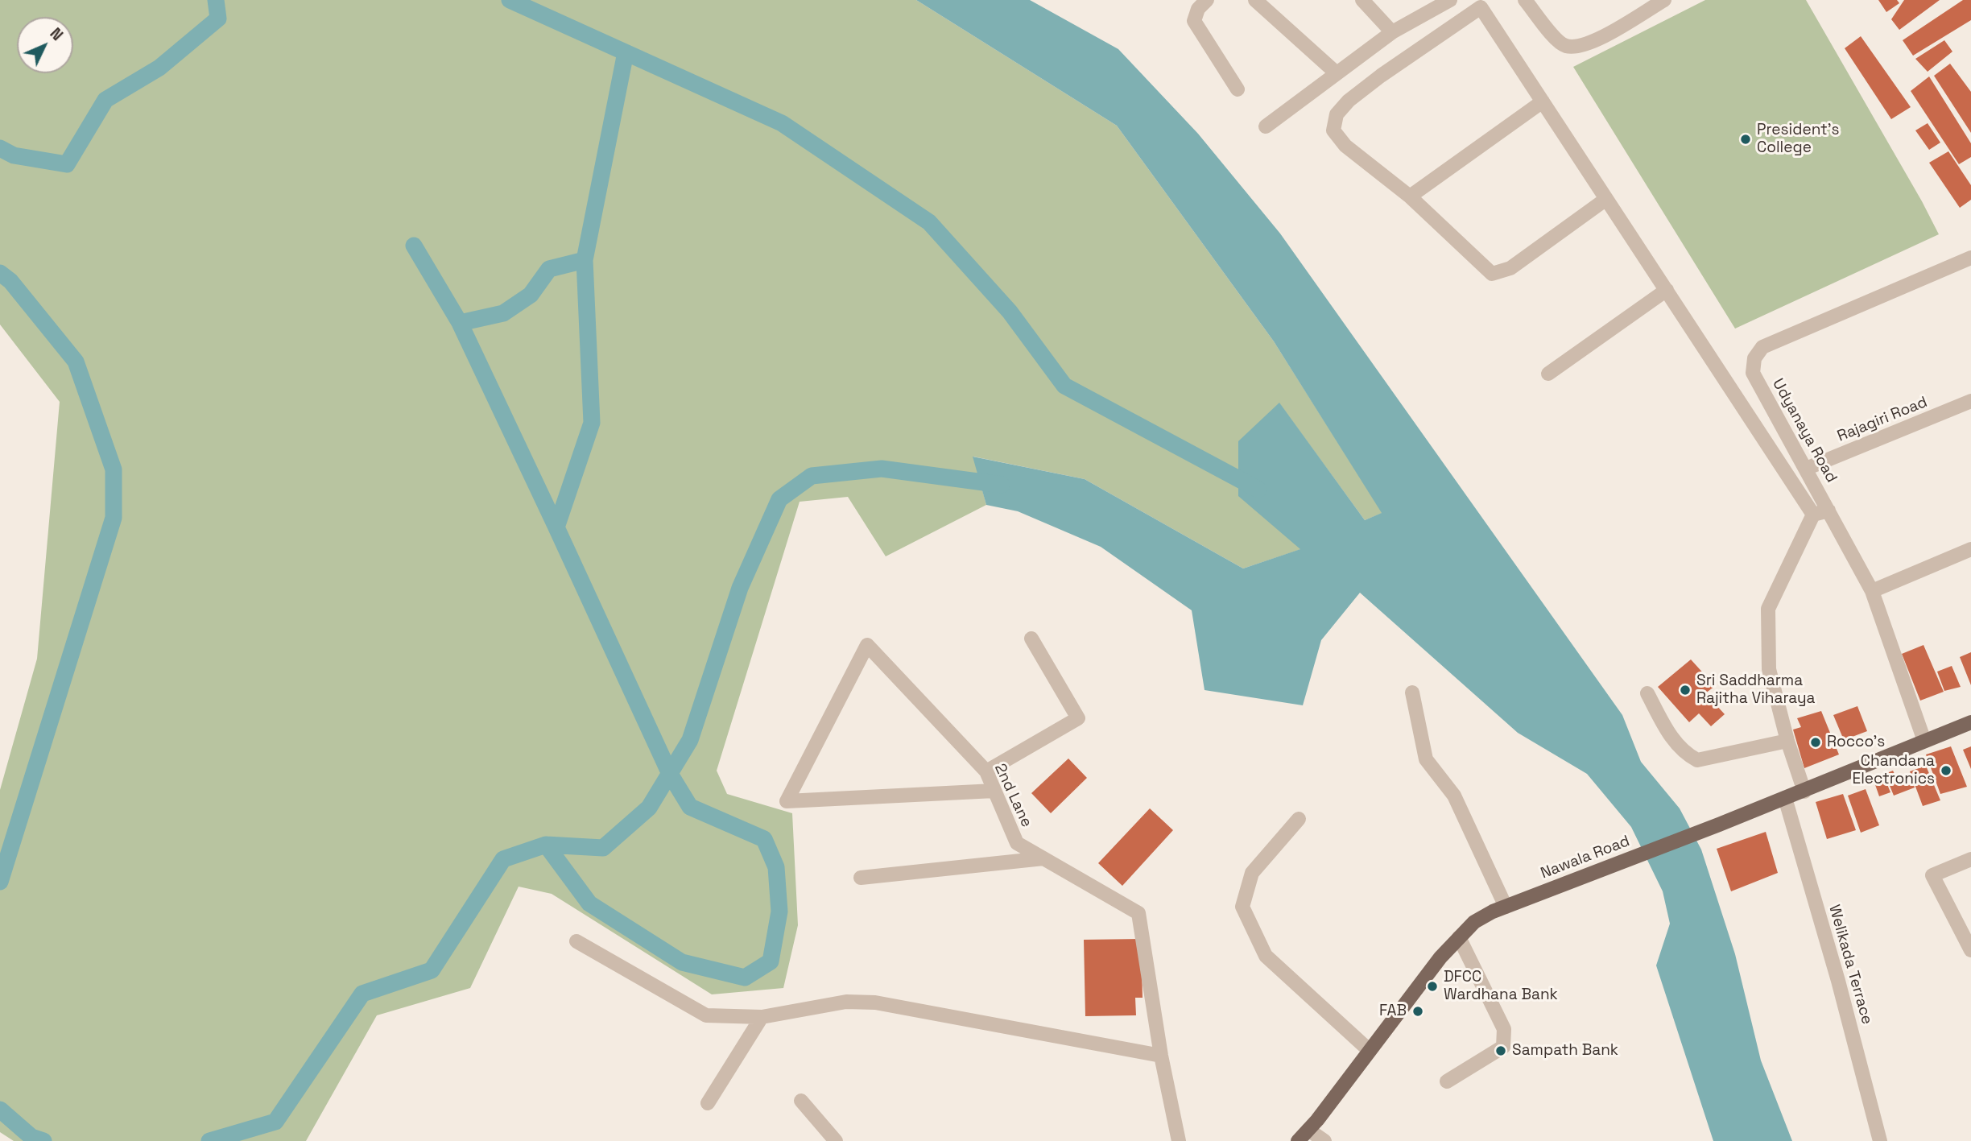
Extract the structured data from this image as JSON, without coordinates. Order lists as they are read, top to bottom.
{
  "streets": {
    "main road": ["Nawala Road"],
    "street": [
      "Rajagiri Road",
      "Udyanaya Road",
      "2nd Lane",
      "Welikada Terrace"
    ]
  },
  "crossings": [
    ["Rajagiri Road", "Udyanaya Road"],
    ["Udyanaya Road", "Nawala Road"],
    ["Nawala Road", "Welikada Terrace"]
  ],
  "places": [
    "President's College",
    "Sri Saddharma Rajitha Viharaya",
    "Rocco's",
    "Chandana Electronics",
    "DFCC Wardhana Bank",
    "FAB",
    "Sampath Bank"
  ],
  "north": "top right"
}
